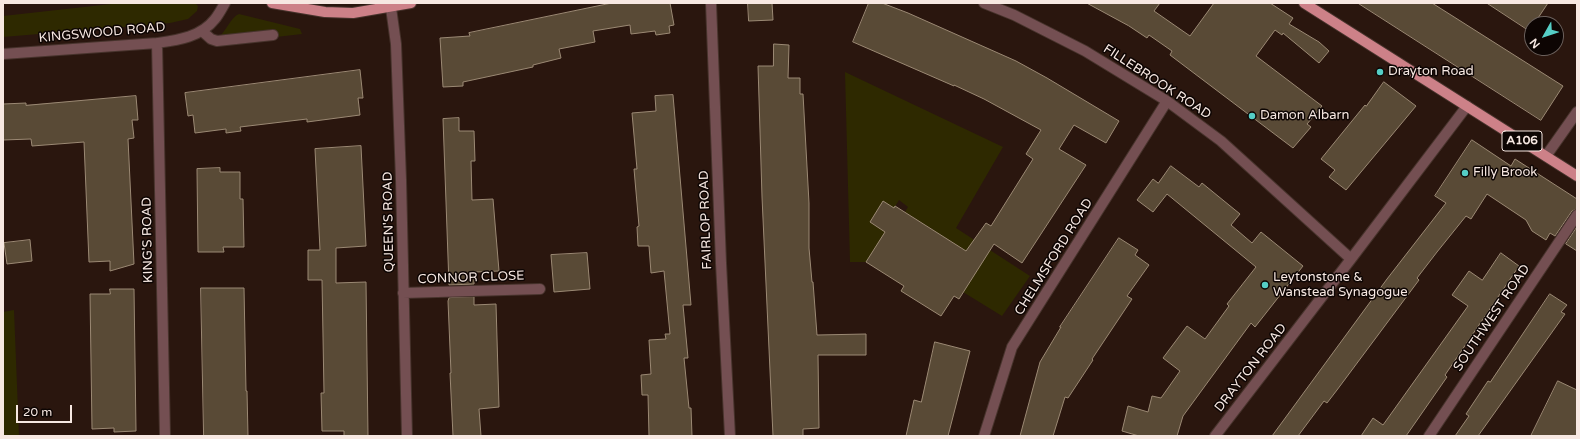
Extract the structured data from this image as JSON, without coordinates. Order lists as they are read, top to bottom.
{
  "streets": {
    "main road": ["A106"],
    "street": [
      "KINGSWOOD ROAD",
      "FILLEBROOK ROAD",
      "FAIRLOP ROAD",
      "QUEEN'S ROAD",
      "KING'S ROAD",
      "CHELMSFORD ROAD",
      "CONNOR CLOSE",
      "SOUTHWEST ROAD",
      "DRAYTON ROAD"
    ]
  },
  "crossings": [
    ["KINGSWOOD ROAD", "KING'S ROAD"],
    ["FILLEBROOK ROAD", "CHELMSFORD ROAD"],
    ["FILLEBROOK ROAD", "DRAYTON ROAD"],
    ["A106", "DRAYTON ROAD"],
    ["QUEEN'S ROAD", "CONNOR CLOSE"]
  ],
  "places": [
    "Drayton Road",
    "Damon Albarn",
    "Filly Brook",
    "Leytonstone & Wanstead Synagogue"
  ],
  "scale_bar": "20 m",
  "north": "bottom left"
}
